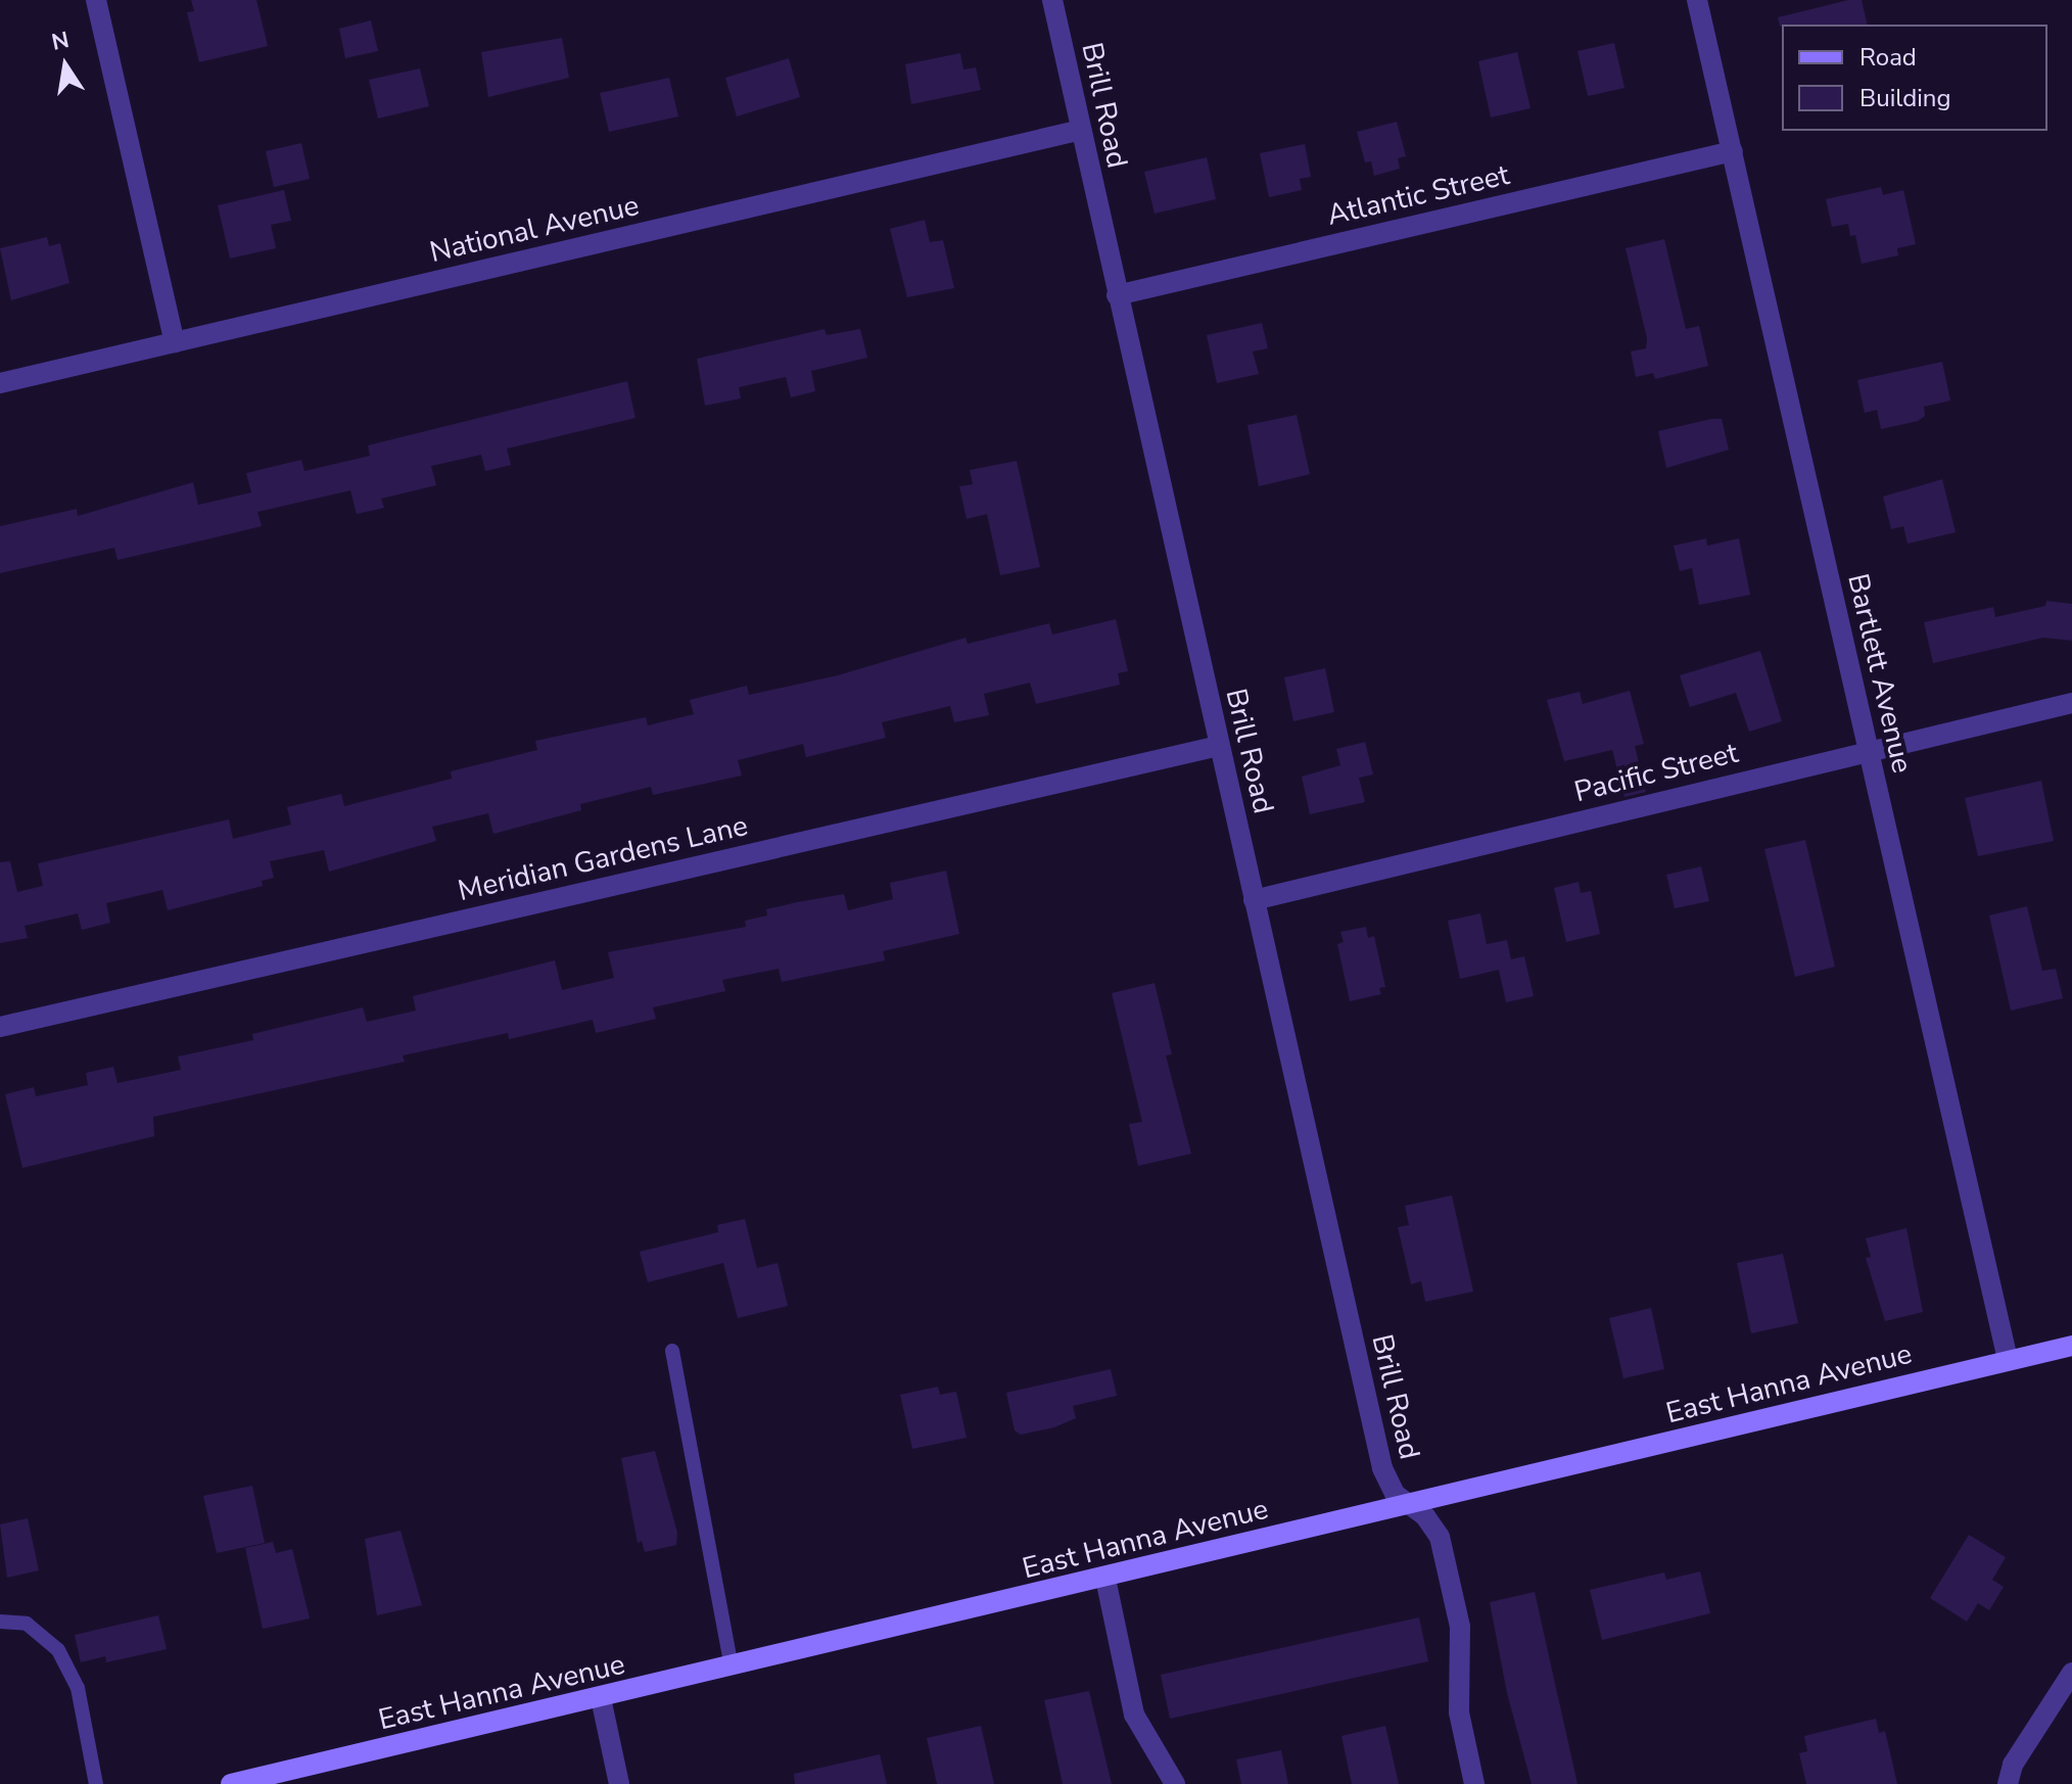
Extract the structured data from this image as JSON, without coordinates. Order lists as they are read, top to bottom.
{
  "streets": {
    "main road": ["East Hanna Avenue"],
    "street": [
      "Brill Road",
      "Atlantic Street",
      "National Avenue",
      "Bartlett Avenue",
      "Pacific Street",
      "Meridian Gardens Lane"
    ]
  },
  "crossings": [
    ["Brill Road", "Atlantic Street"],
    ["Brill Road", "National Avenue"],
    ["Brill Road", "Pacific Street"],
    ["Brill Road", "Meridian Gardens Lane"],
    ["Brill Road", "East Hanna Avenue"],
    ["Atlantic Street", "Bartlett Avenue"],
    ["Bartlett Avenue", "Pacific Street"],
    ["Bartlett Avenue", "East Hanna Avenue"]
  ],
  "legend": ["Road", "Building"],
  "north": "top"
}
